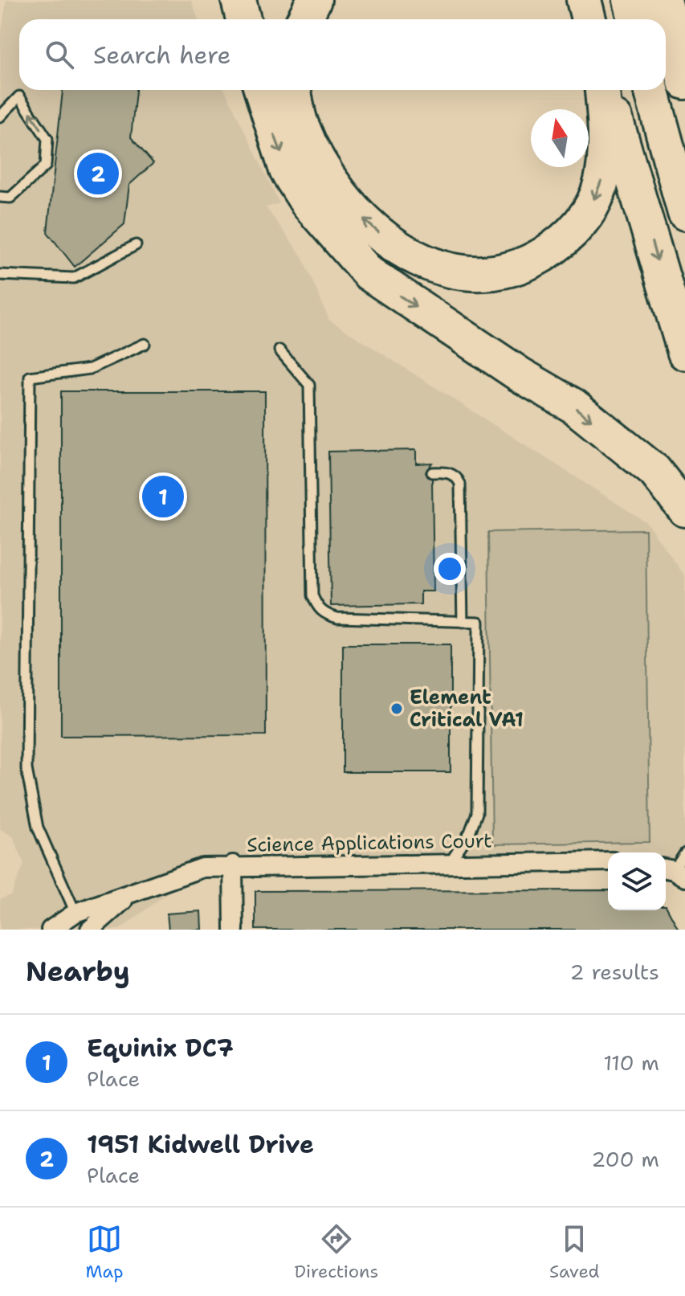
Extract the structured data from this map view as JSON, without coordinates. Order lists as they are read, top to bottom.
{
  "streets": {
    "street": ["Science Applications Court"]
  },
  "places": ["Element Critical VA1"],
  "north": "top",
  "page": {
    "search": "Search here",
    "pins": ["2", "1"],
    "heading": ["Nearby", "2 results"],
    "list": [
      {
        "mark": "1",
        "name": "Equinix DC7",
        "note": "Place",
        "value": "110 m"
      },
      {
        "mark": "2",
        "name": "1951 Kidwell Drive",
        "note": "Place",
        "value": "200 m"
      }
    ],
    "nav": ["Map", "Directions", "Saved"]
  }
}
